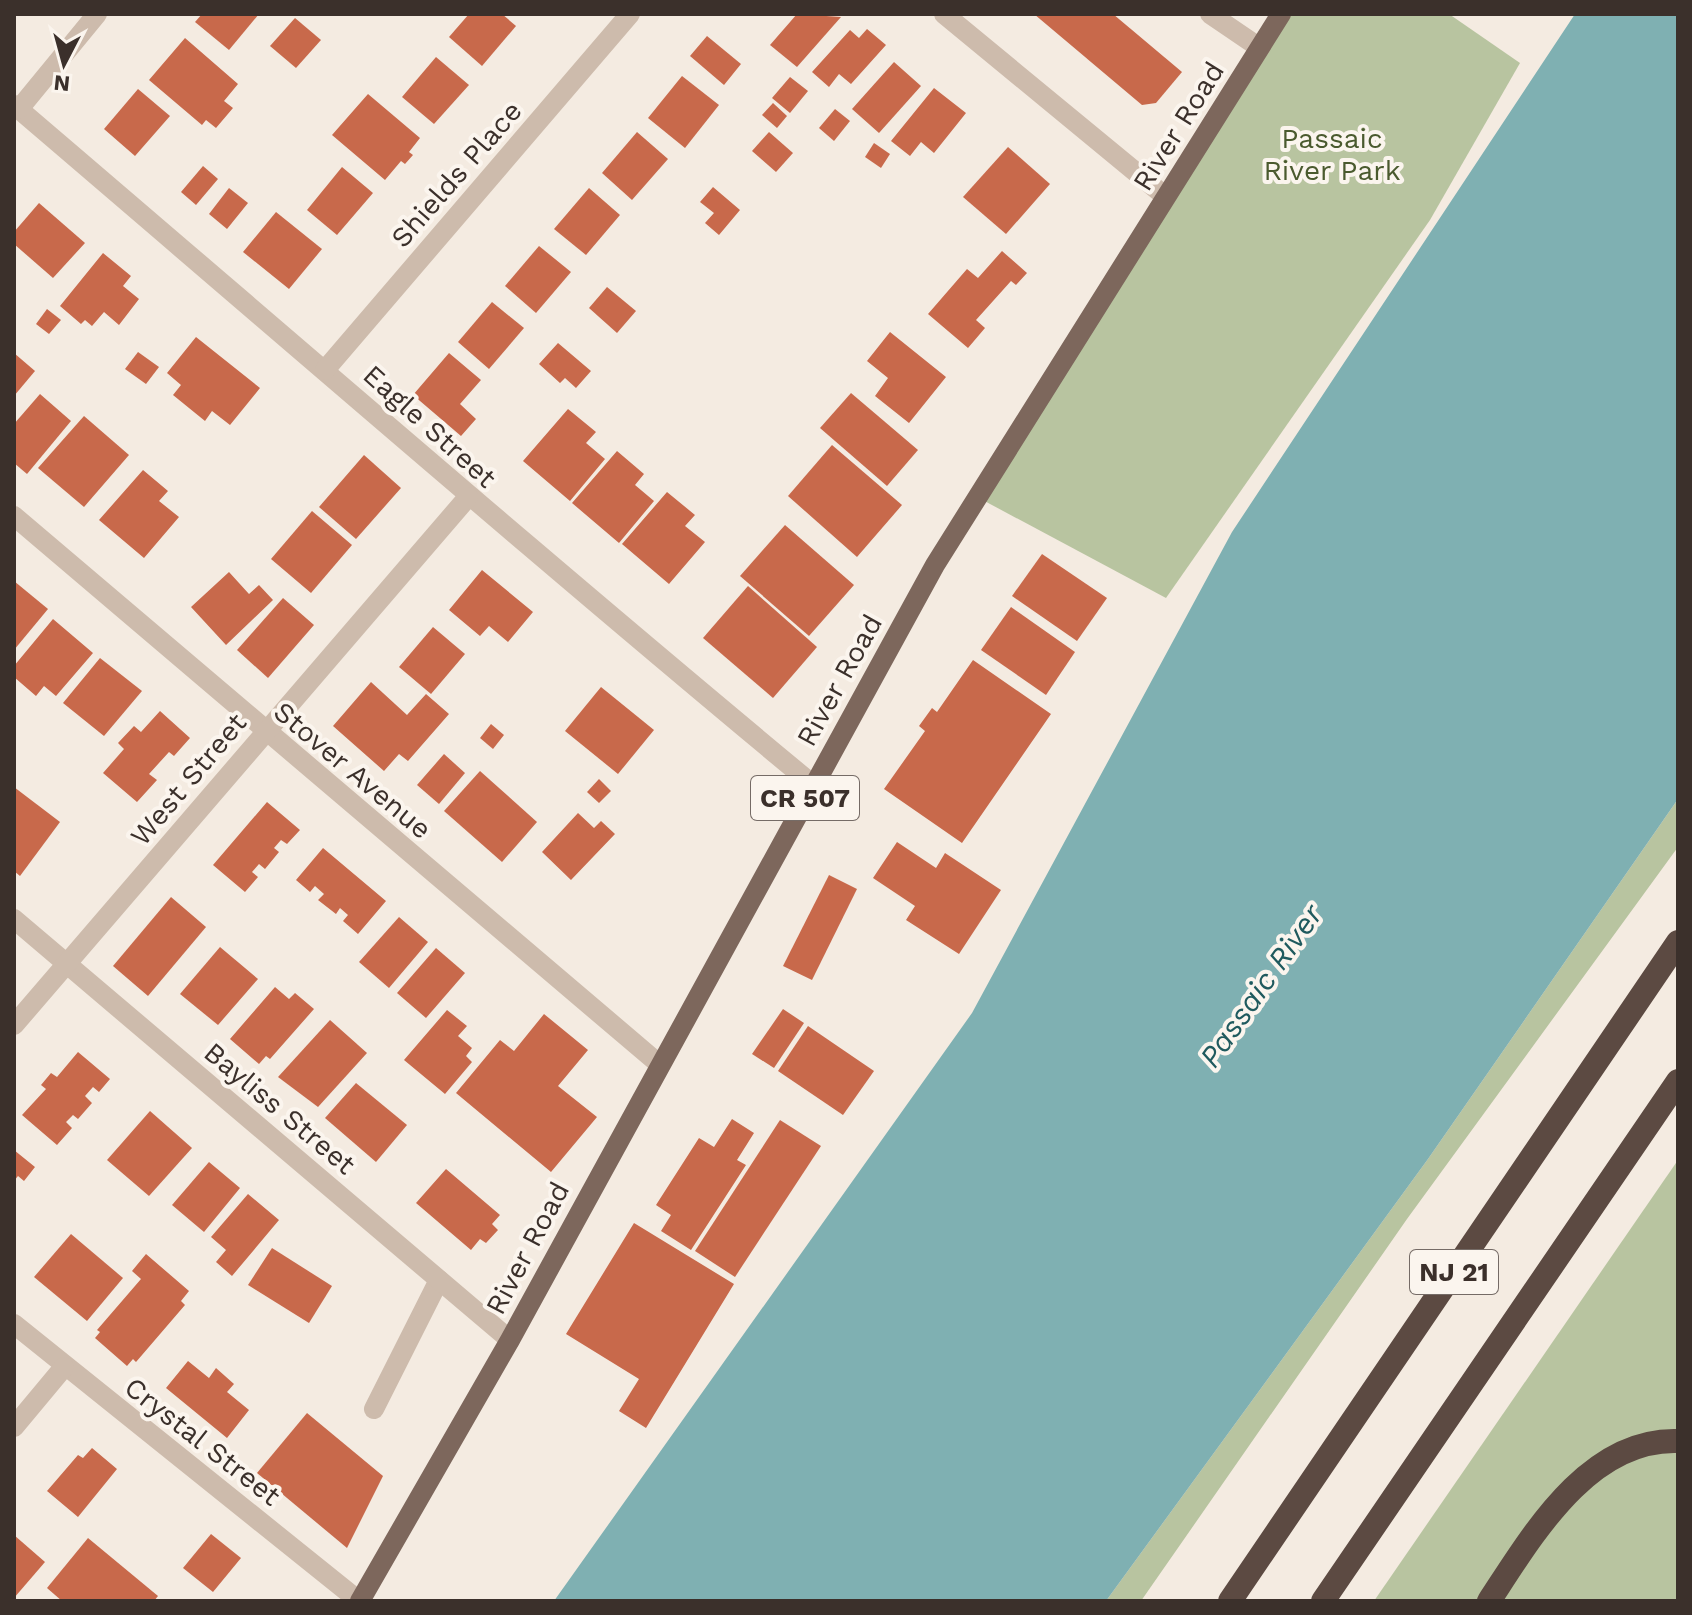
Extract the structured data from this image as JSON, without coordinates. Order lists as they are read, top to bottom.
{
  "streets": {
    "highway": ["NJ 21"],
    "main road": ["River Road", "CR 507"],
    "street": [
      "Shields Place",
      "Eagle Street",
      "Stover Avenue",
      "West Street",
      "Bayliss Street",
      "Crystal Street"
    ]
  },
  "crossings": [
    ["River Road", "Eagle Street"],
    ["River Road", "Stover Avenue"],
    ["River Road", "Bayliss Street"],
    ["River Road", "Crystal Street"],
    ["Shields Place", "Eagle Street"],
    ["Eagle Street", "West Street"],
    ["Stover Avenue", "West Street"],
    ["West Street", "Bayliss Street"]
  ],
  "water": ["Passaic River"],
  "parks": ["Passaic River Park"],
  "north": "bottom"
}
